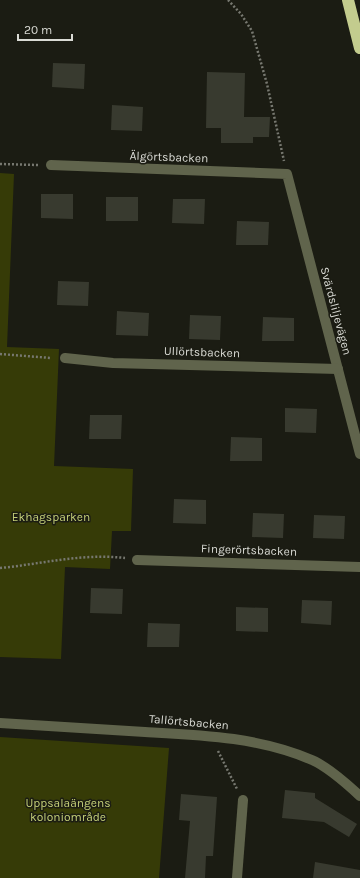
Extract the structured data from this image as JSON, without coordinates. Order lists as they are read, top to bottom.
{
  "streets": {
    "street": [
      "Älgörtsbacken",
      "Svärdsliljevägen",
      "Ullörtsbacken",
      "Fingerörtsbacken",
      "Tallörtsbacken"
    ]
  },
  "crossings": [
    ["Älgörtsbacken", "Svärdsliljevägen"],
    ["Svärdsliljevägen", "Ullörtsbacken"]
  ],
  "parks": ["Ekhagsparken", "Uppsalaängens koloniområde"],
  "scale_bar": "20 m"
}
